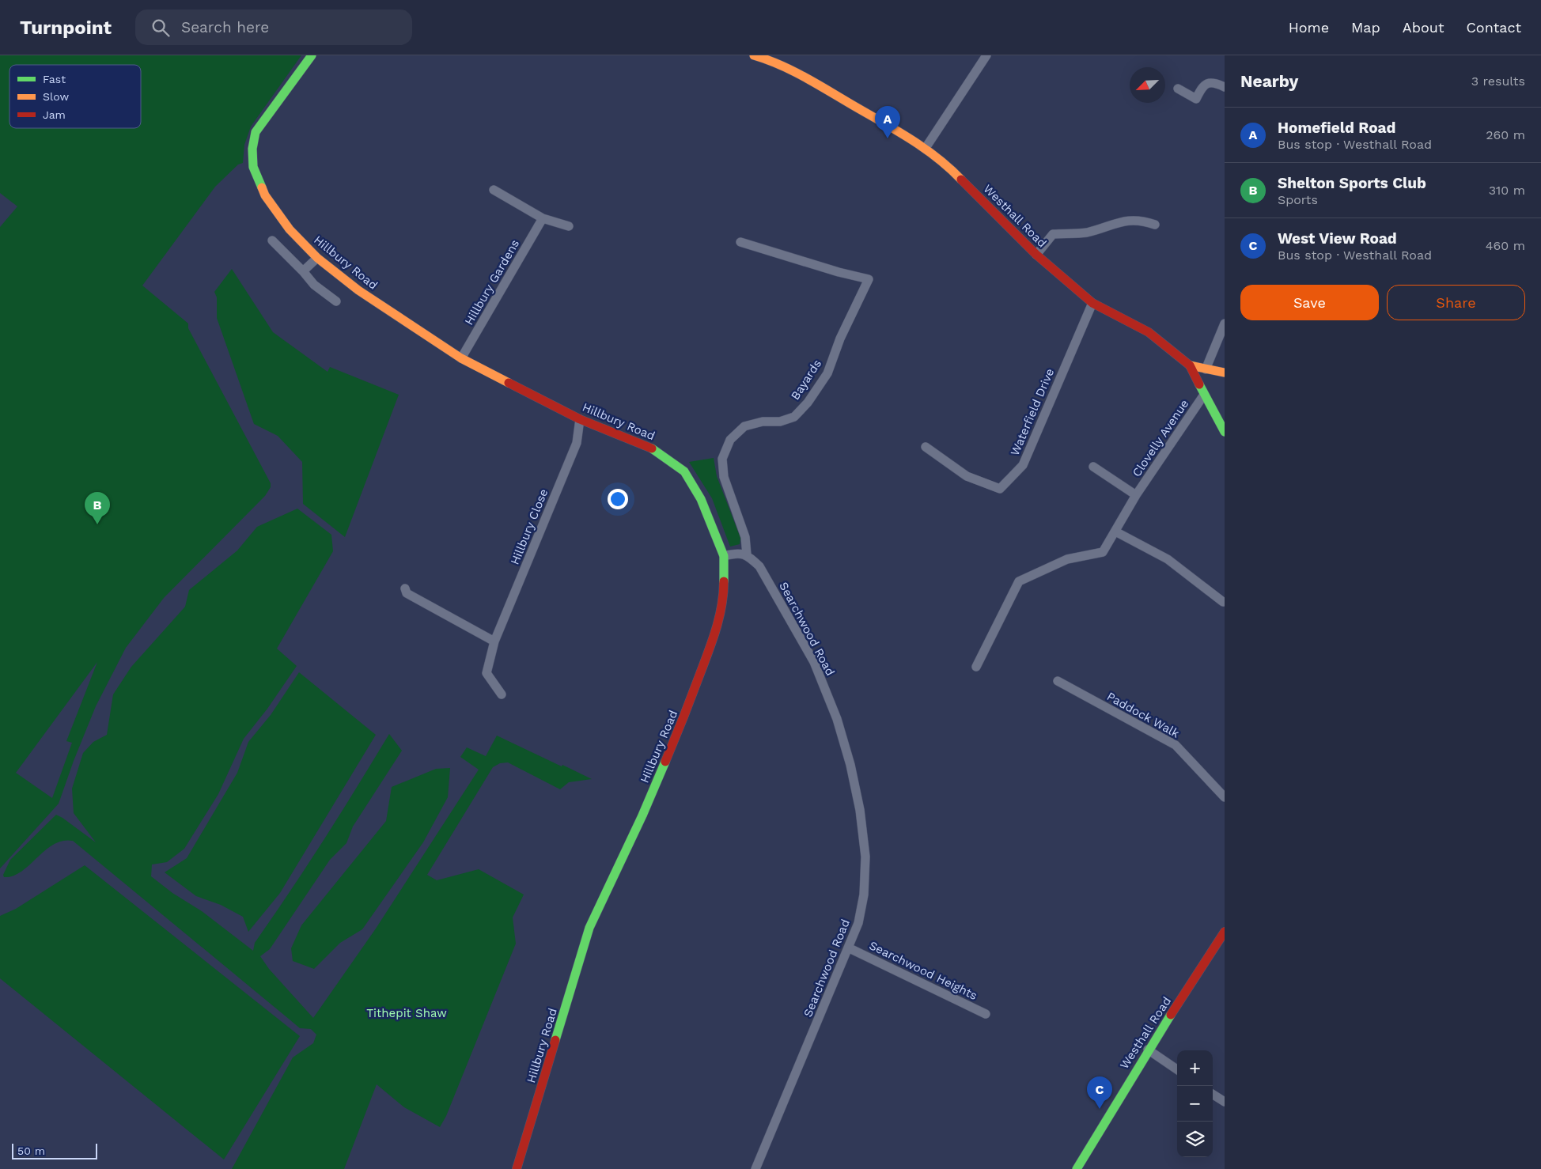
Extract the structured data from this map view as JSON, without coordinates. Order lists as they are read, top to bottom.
{
  "streets": {
    "main road": ["Westhall Road", "Hillbury Road"],
    "street": [
      "Hillbury Gardens",
      "Bayards",
      "Waterfield Drive",
      "Clovelly Avenue",
      "Hillbury Close",
      "Searchwood Road",
      "Paddock Walk",
      "Searchwood Heights"
    ]
  },
  "crossings": [
    ["Westhall Road", "Waterfield Drive"],
    ["Westhall Road", "Clovelly Avenue"],
    ["Hillbury Road", "Hillbury Gardens"],
    ["Hillbury Road", "Hillbury Close"],
    ["Bayards", "Searchwood Road"],
    ["Searchwood Road", "Searchwood Heights"]
  ],
  "parks": ["Tithepit Shaw"],
  "legend": ["Fast", "Slow", "Jam"],
  "scale_bar": "50 m",
  "north": "bottom left",
  "page": {
    "header": "Turnpoint",
    "search": "Search here",
    "nav": [
      "Home",
      "Map",
      "About",
      "Contact"
    ],
    "heading": ["Nearby", "3 results"],
    "pins": ["A", "B", "C"],
    "list": [
      {
        "mark": "A",
        "name": "Homefield Road",
        "note": "Bus stop · Westhall Road",
        "value": "260 m"
      },
      {
        "mark": "B",
        "name": "Shelton Sports Club",
        "note": "Sports",
        "value": "310 m"
      },
      {
        "mark": "C",
        "name": "West View Road",
        "note": "Bus stop · Westhall Road",
        "value": "460 m"
      }
    ],
    "buttons": ["Save", "Share"],
    "map_buttons": ["+", "−"],
    "scale": "50 m"
  }
}
